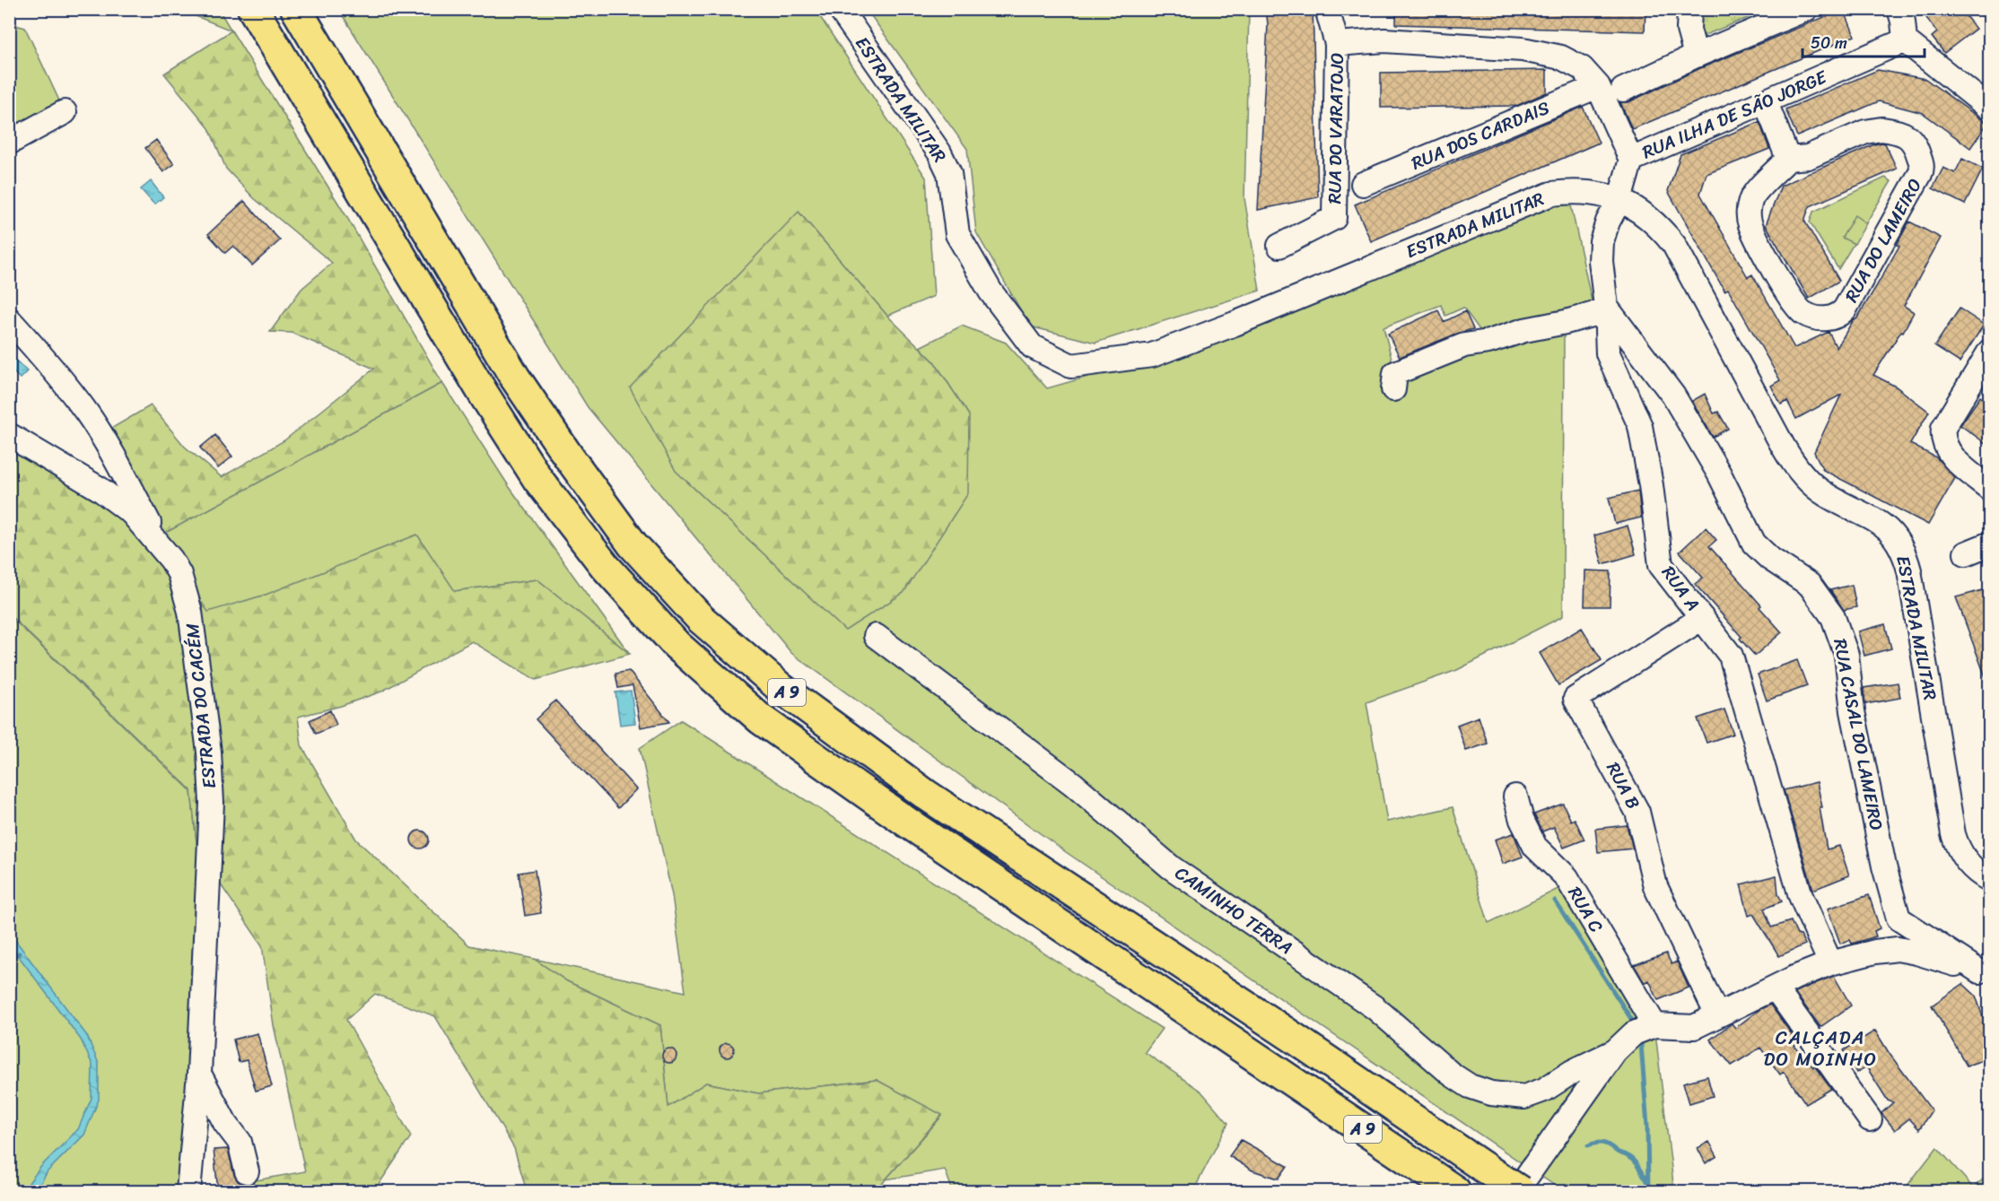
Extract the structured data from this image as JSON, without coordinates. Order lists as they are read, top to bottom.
{
  "streets": {
    "highway": ["A 9"],
    "street": [
      "ESTRADA MILITAR",
      "RUA ILHA DE SÃO JORGE",
      "RUA DO VARATOJO",
      "RUA DOS CARDAIS",
      "RUA DO LAMEIRO",
      "RUA A",
      "ESTRADA DO CACÉM",
      "RUA CASAL DO LAMEIRO",
      "RUA B",
      "RUA C",
      "CAMINHO TERRA"
    ]
  },
  "crossings": [
    ["ESTRADA MILITAR", "RUA ILHA DE SÃO JORGE"],
    ["ESTRADA MILITAR", "RUA A"],
    ["RUA ILHA DE SÃO JORGE", "RUA A"],
    ["RUA A", "RUA CASAL DO LAMEIRO"],
    ["RUA A", "RUA B"]
  ],
  "districts": ["CALÇADA DO MOINHO"],
  "scale_bar": "50 m"
}
